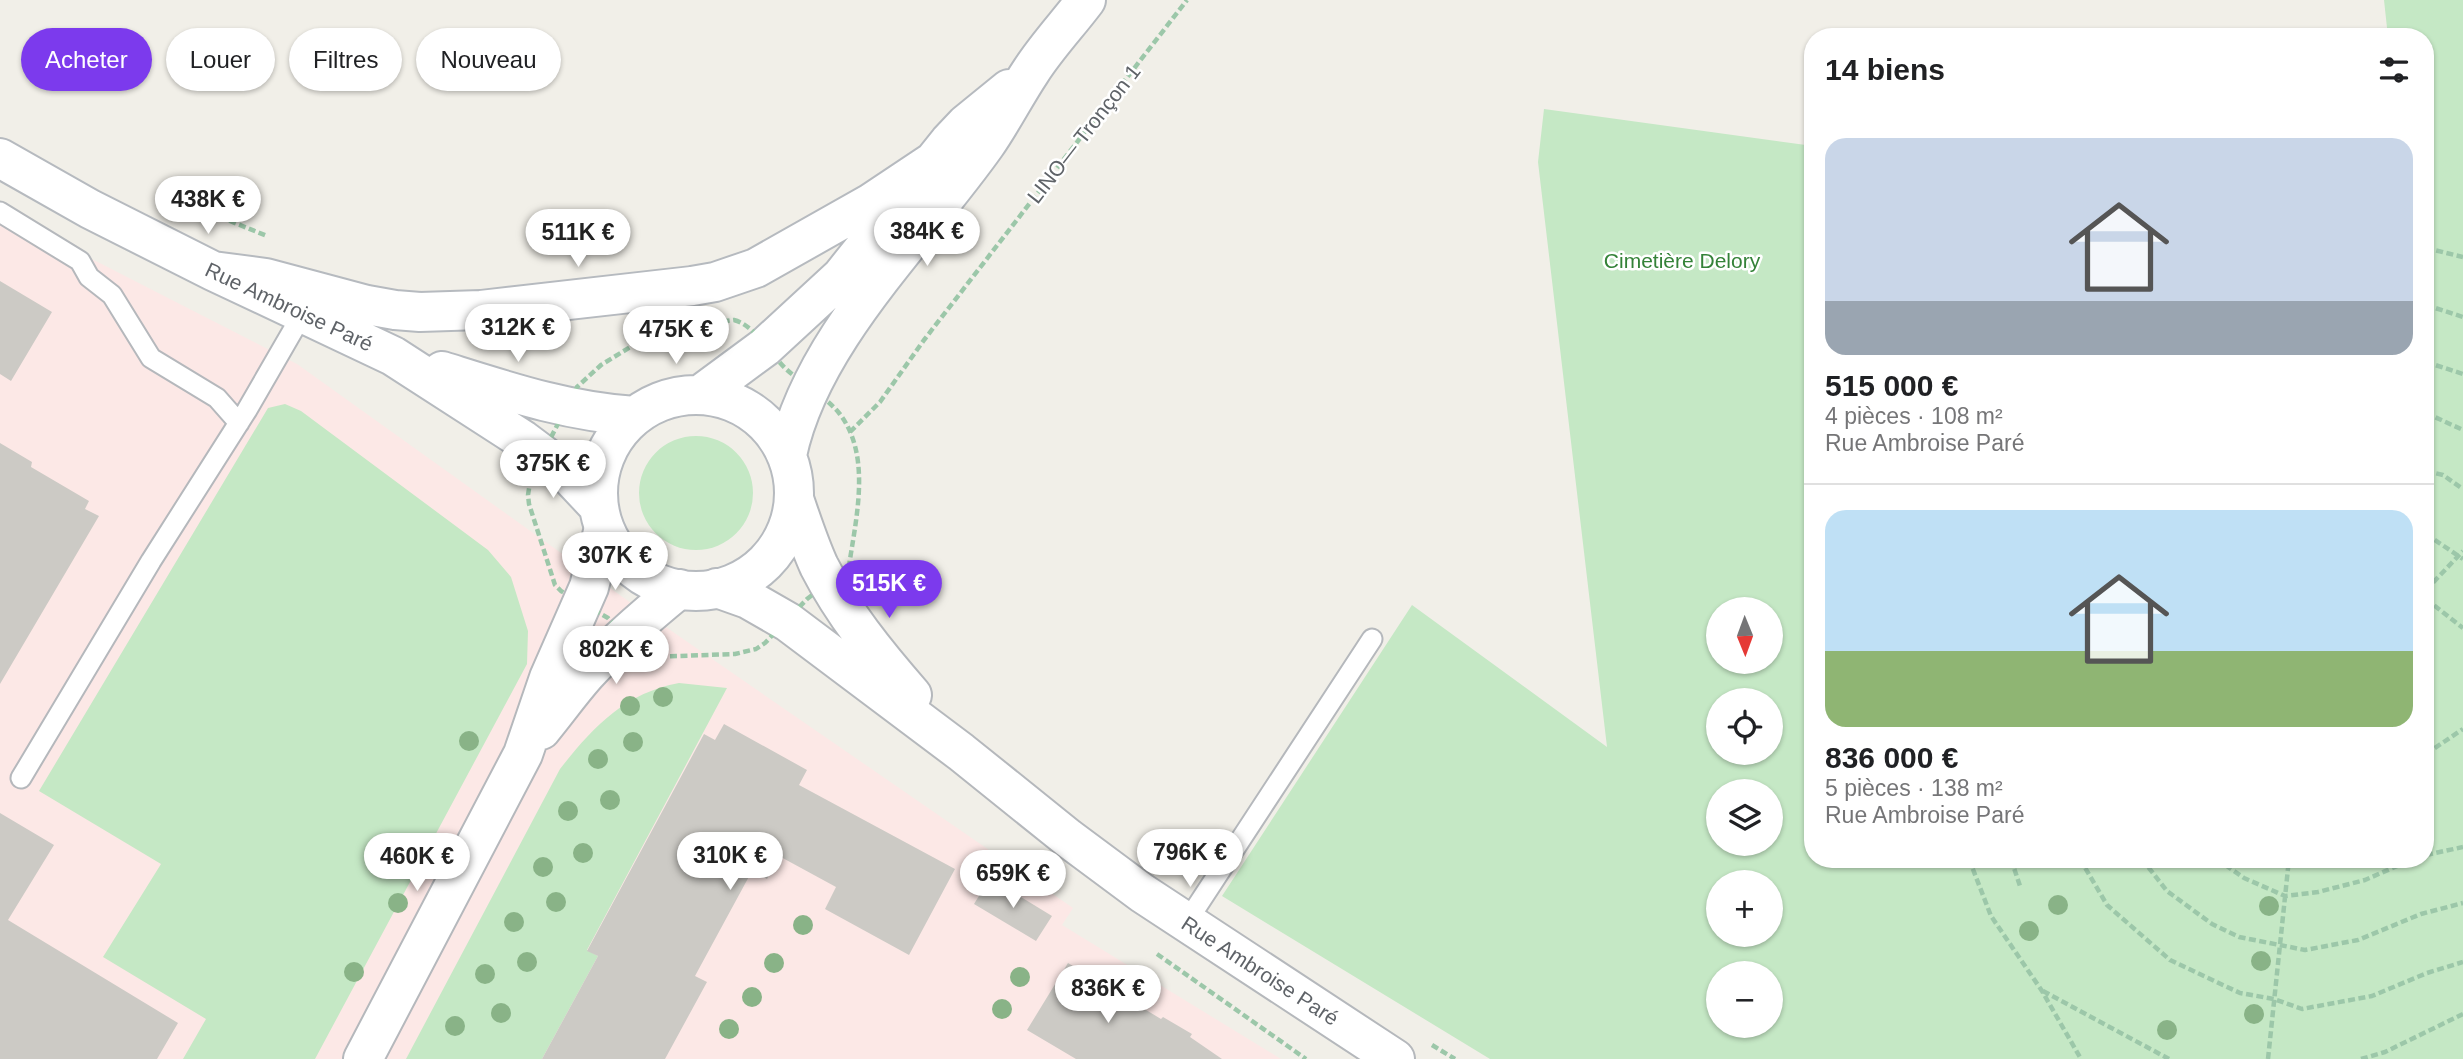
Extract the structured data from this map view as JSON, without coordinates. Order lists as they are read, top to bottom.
{
  "streets": {
    "main road": ["Rue Ambroise Paré"],
    "path": ["LINO— Tronçon 1"]
  },
  "parks": ["Cimetière Delory"],
  "north": "bottom",
  "page": {
    "chip": [
      "Acheter",
      "Louer",
      "Filtres",
      "Nouveau"
    ],
    "heading": "14 biens",
    "list": [
      {
        "name": "515 000 €",
        "note": "4 pièces · 108 m² · Rue Ambroise Paré"
      },
      {
        "name": "836 000 €",
        "note": "5 pièces · 138 m² · Rue Ambroise Paré"
      }
    ],
    "price": [
      "438K €",
      "384K €",
      "511K €",
      "312K €",
      "475K €",
      "375K €",
      "307K €",
      "515K €",
      "802K €",
      "796K €",
      "310K €",
      "460K €",
      "659K €",
      "836K €"
    ],
    "map_buttons": ["+", "−"]
  }
}
